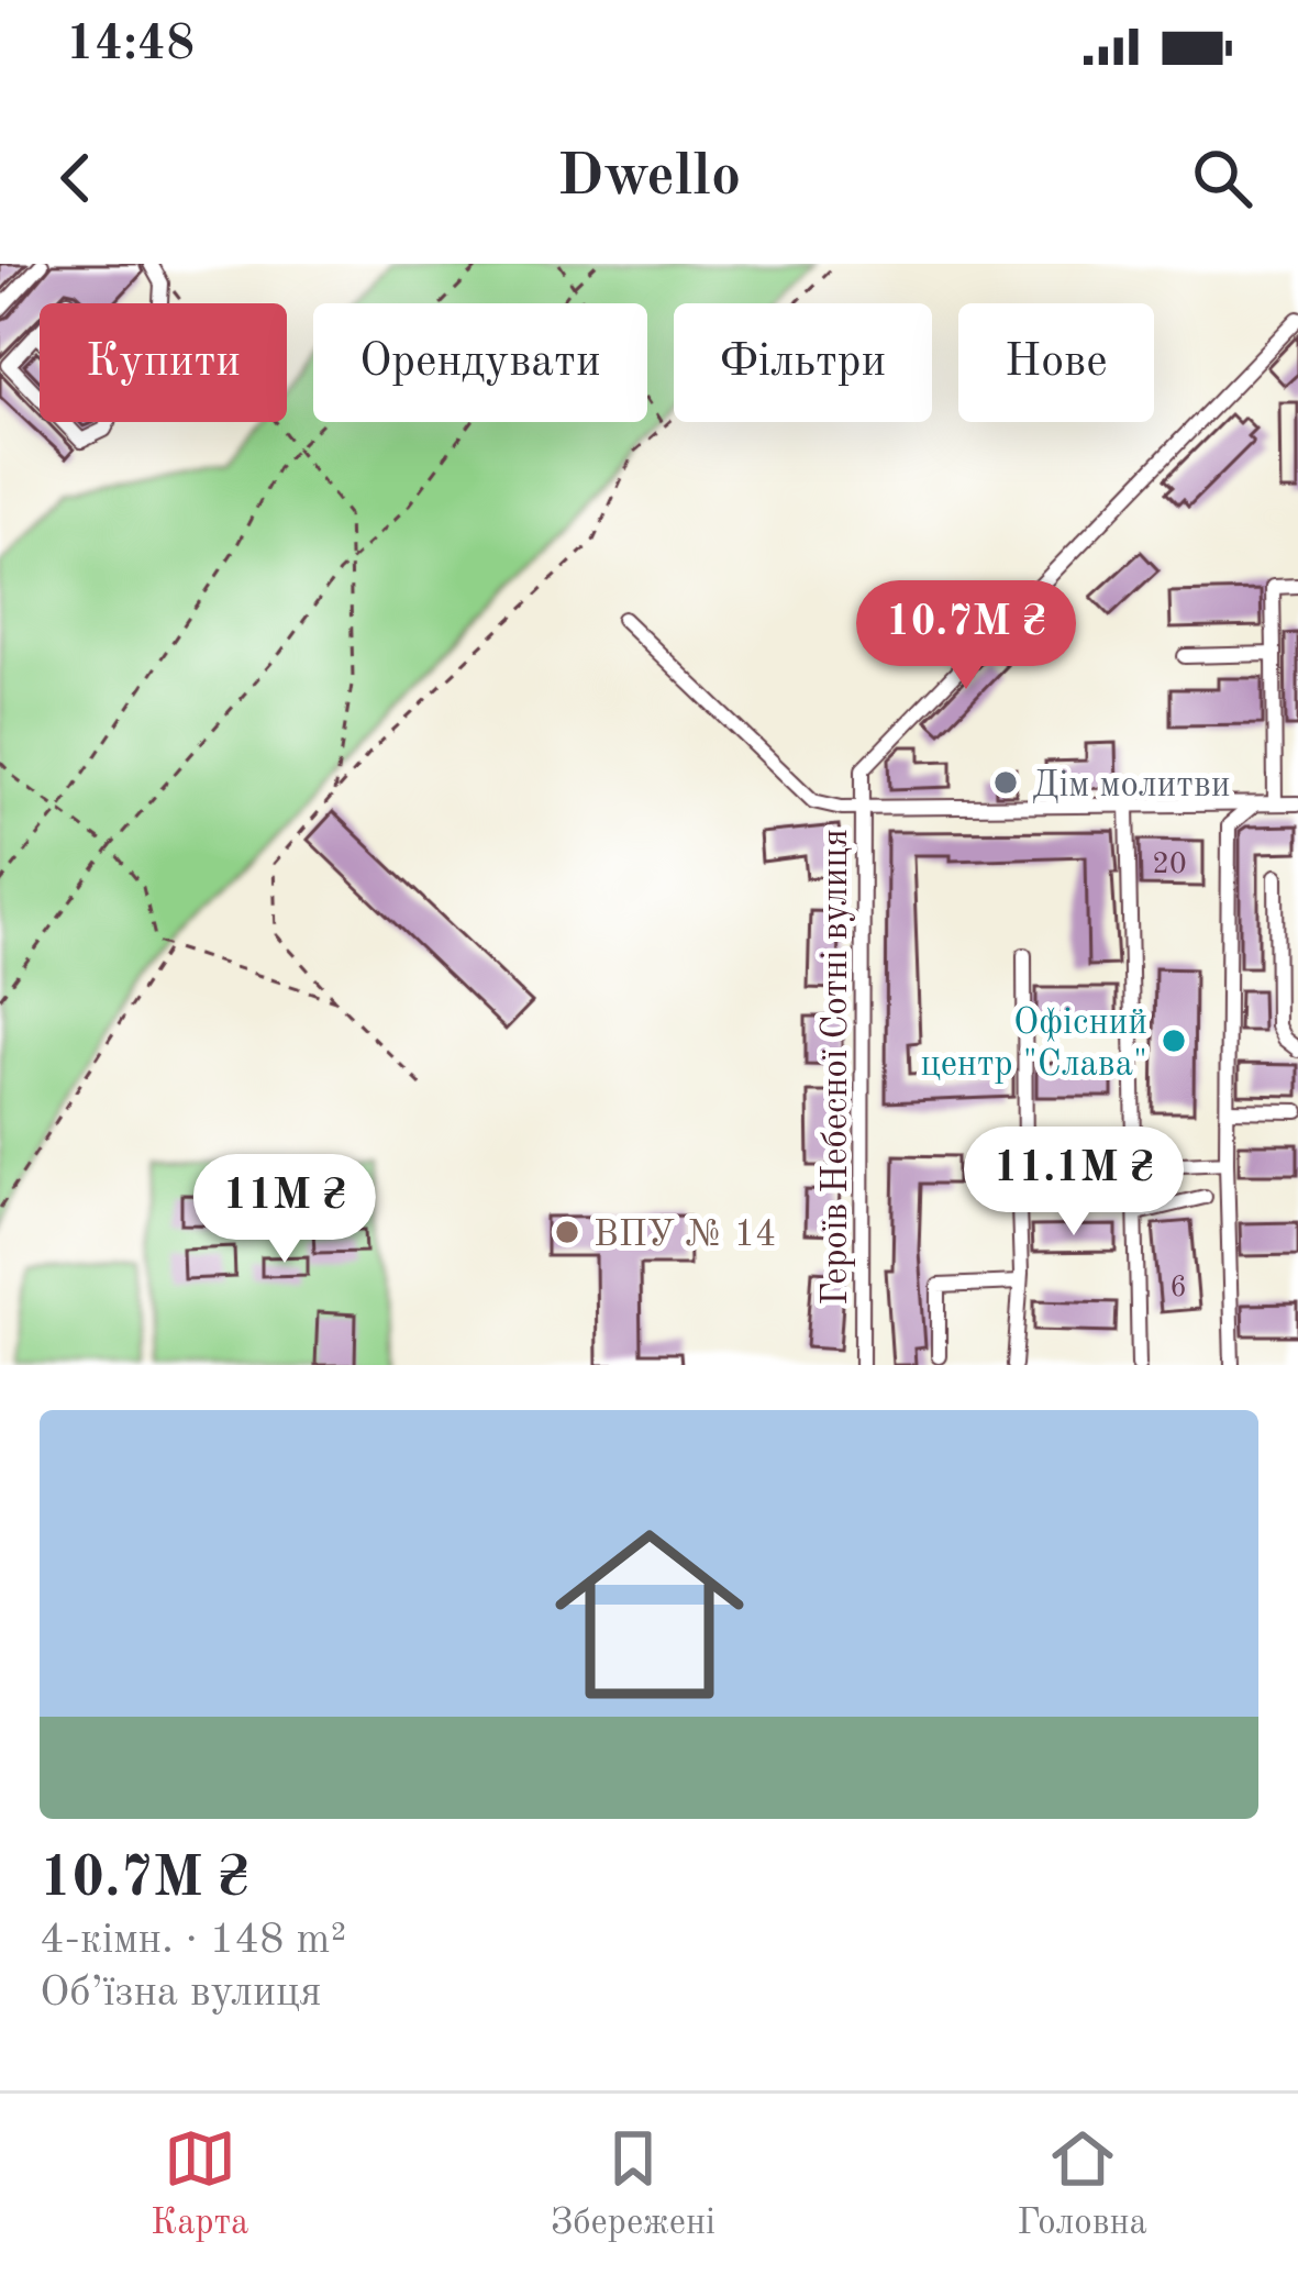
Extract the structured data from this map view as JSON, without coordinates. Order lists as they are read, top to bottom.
{
  "streets": {
    "street": ["Героїв Небесної Сотні вулиця"]
  },
  "places": ["Дім молитви", "Офісний центр \"Слава\"", "ВПУ № 14"],
  "house_numbers": ["20", "6"],
  "page": {
    "status": "14:48",
    "header": "Dwello",
    "chip": [
      "Купити",
      "Орендувати",
      "Фільтри",
      "Нове"
    ],
    "price": ["10.7M ₴", "11.1M ₴", "11M ₴"],
    "list": [
      {
        "name": "10.7M ₴",
        "note": "4-кімн. · 148 m² · Об’їзна вулиця"
      }
    ],
    "tabs": ["Карта", "Збережені", "Головна"]
  }
}
